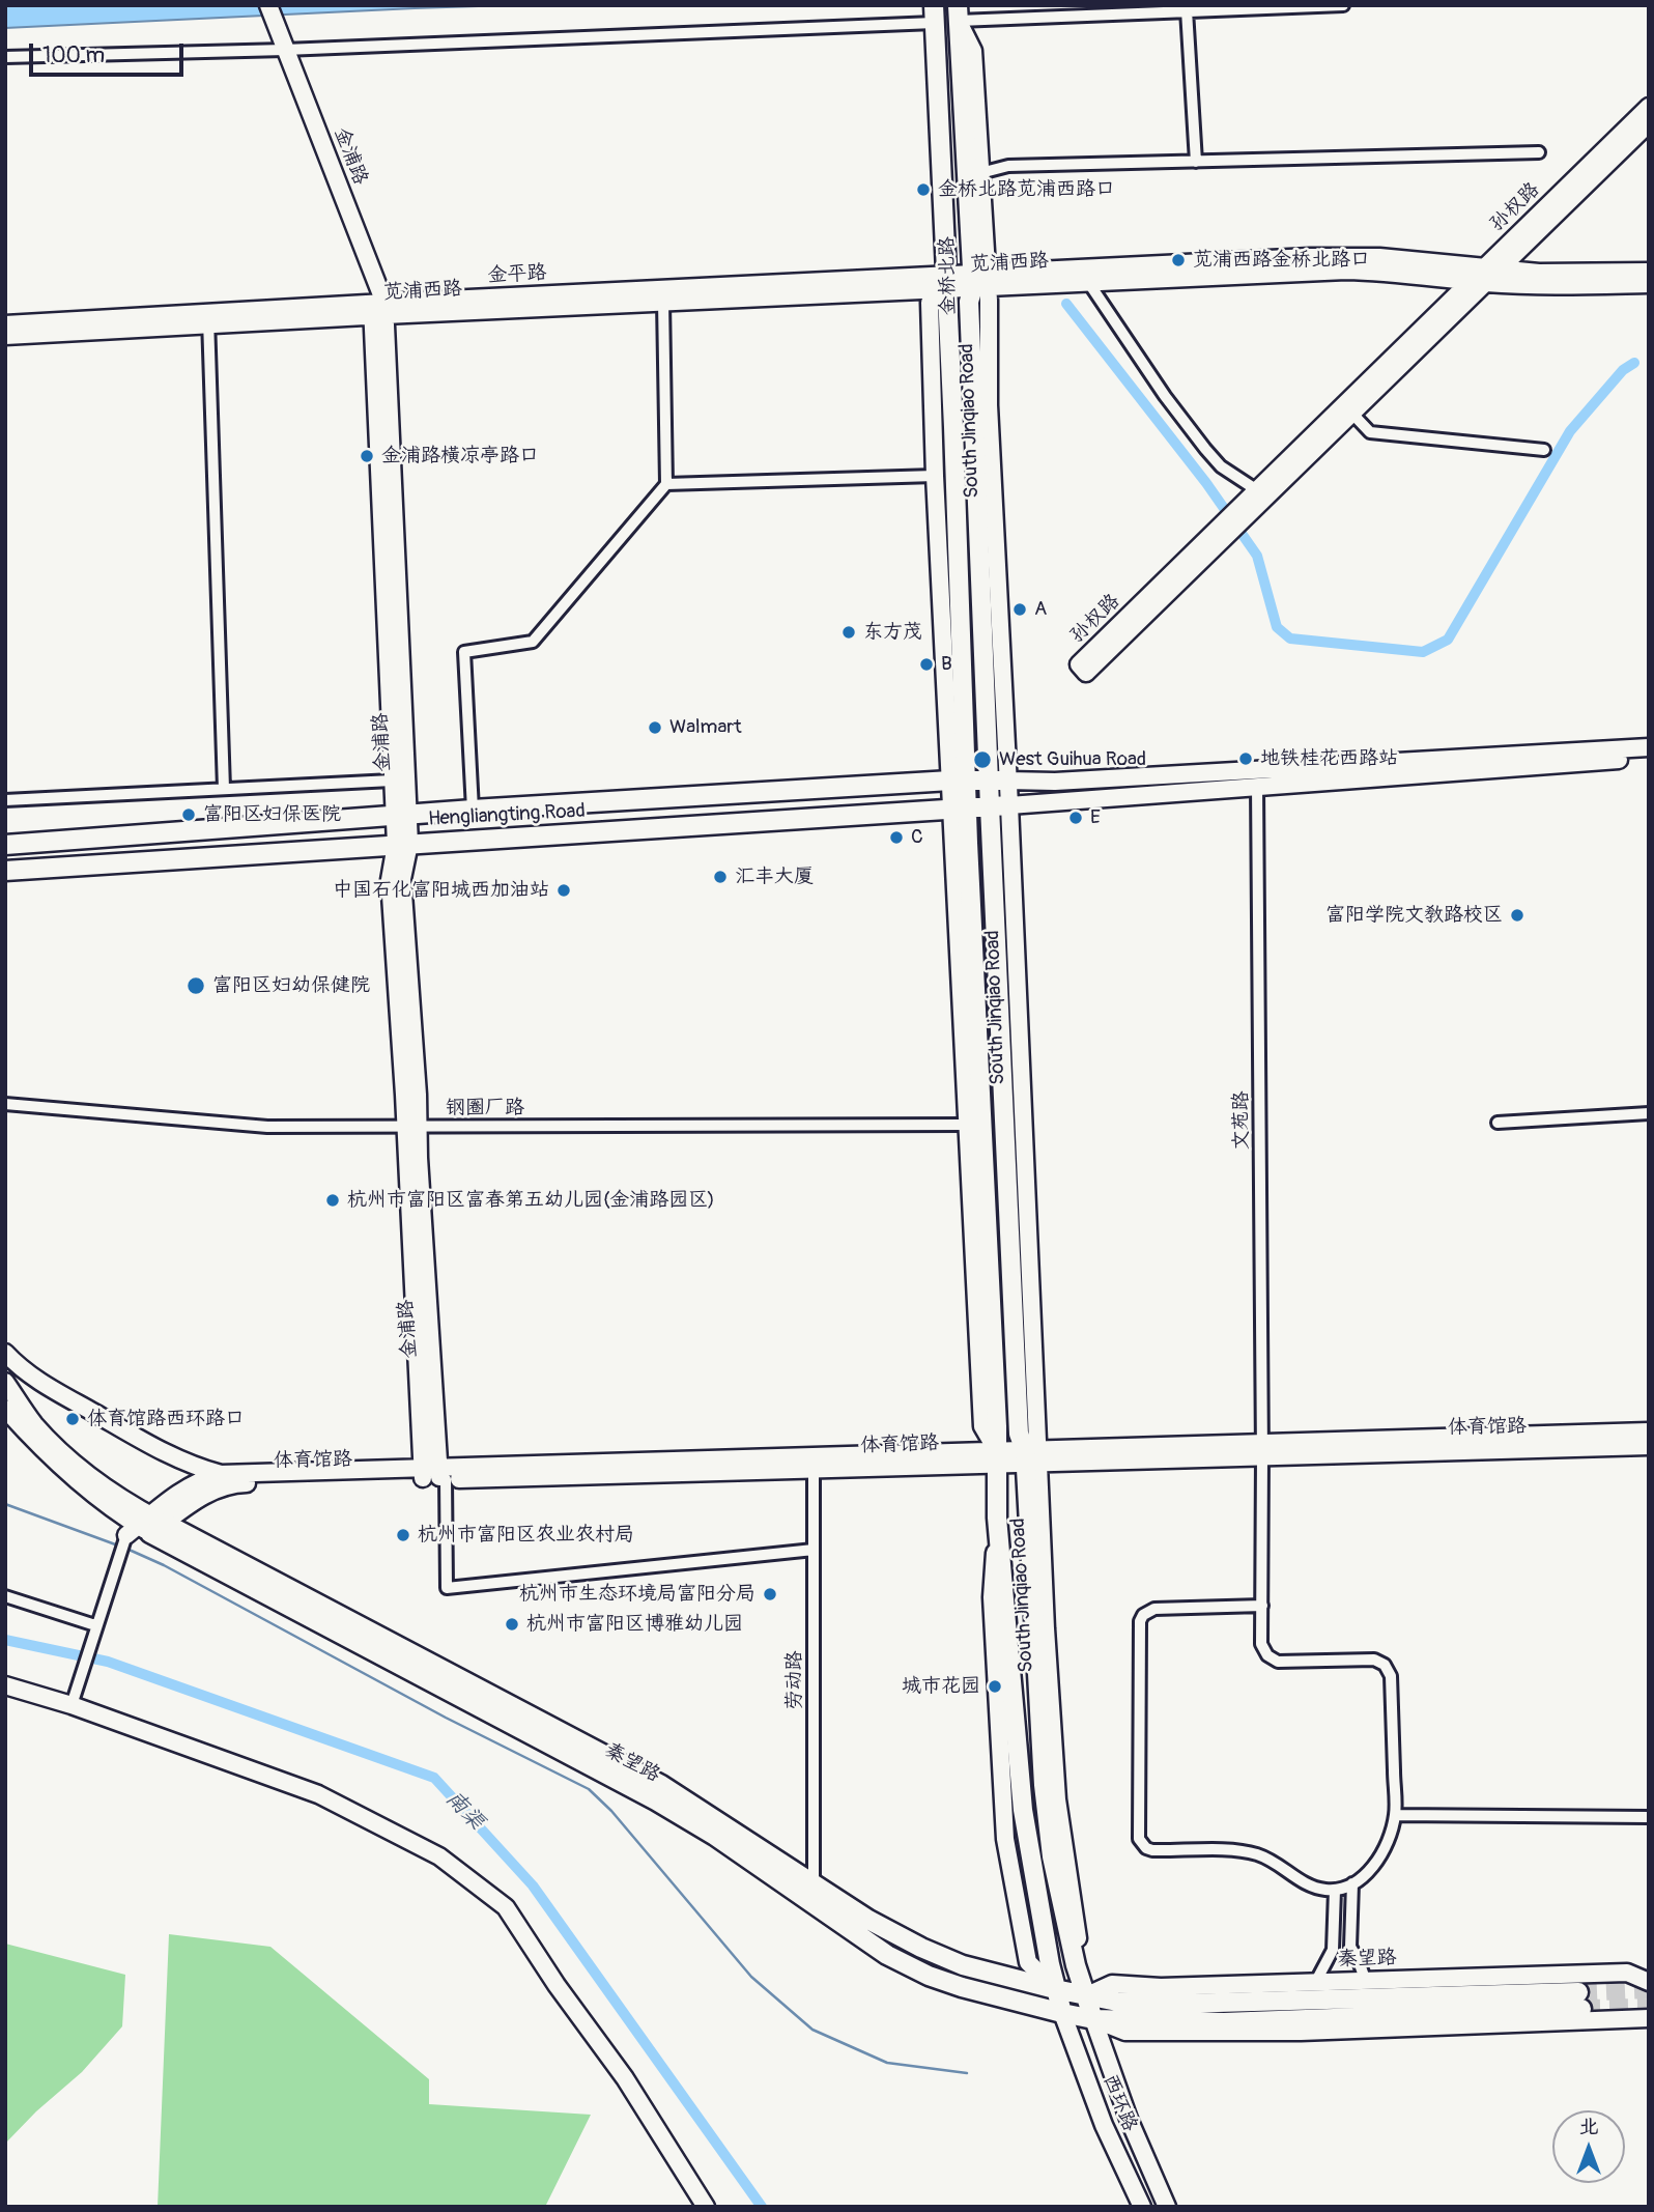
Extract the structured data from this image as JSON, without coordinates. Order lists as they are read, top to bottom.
{
  "streets": {
    "main road": [
      "金浦路",
      "孙权路",
      "苋浦西路",
      "金平路",
      "金桥北路",
      "South Jinqiao Road",
      "Hengliangting Road",
      "体育馆路",
      "秦望路",
      "西环路"
    ],
    "street": ["钢圈厂路", "文苑路", "劳动路"]
  },
  "crossings": [
    ["金浦路", "苋浦西路"],
    ["金浦路", "金平路"],
    ["金浦路", "Hengliangting Road"],
    ["金浦路", "钢圈厂路"],
    ["金浦路", "体育馆路"],
    ["孙权路", "苋浦西路"],
    ["苋浦西路", "金平路"],
    ["苋浦西路", "金桥北路"],
    ["苋浦西路", "South Jinqiao Road"],
    ["金平路", "金桥北路"],
    ["金桥北路", "South Jinqiao Road"],
    ["金桥北路", "Hengliangting Road"],
    ["South Jinqiao Road", "Hengliangting Road"],
    ["South Jinqiao Road", "钢圈厂路"],
    ["South Jinqiao Road", "体育馆路"],
    ["South Jinqiao Road", "秦望路"],
    ["South Jinqiao Road", "西环路"],
    ["文苑路", "体育馆路"],
    ["体育馆路", "劳动路"],
    ["体育馆路", "秦望路"],
    ["劳动路", "秦望路"],
    ["秦望路", "西环路"]
  ],
  "water": ["南渠"],
  "places": [
    "金桥北路苋浦西路口",
    "苋浦西路金桥北路口",
    "金浦路横凉亭路口",
    "A",
    "东方茂",
    "B",
    "Walmart",
    "地铁桂花西路站",
    "West Guihua Road",
    "富阳区妇保医院",
    "E",
    "C",
    "汇丰大厦",
    "中国石化富阳城西加油站",
    "富阳学院文教路校区",
    "富阳区妇幼保健院",
    "杭州市富阳区富春第五幼儿园(金浦路园区)",
    "体育馆路西环路口",
    "杭州市富阳区农业农村局",
    "杭州市生态环境局富阳分局",
    "杭州市富阳区博雅幼儿园",
    "城市花园"
  ],
  "scale_bar": "100 m",
  "north": "top"
}
